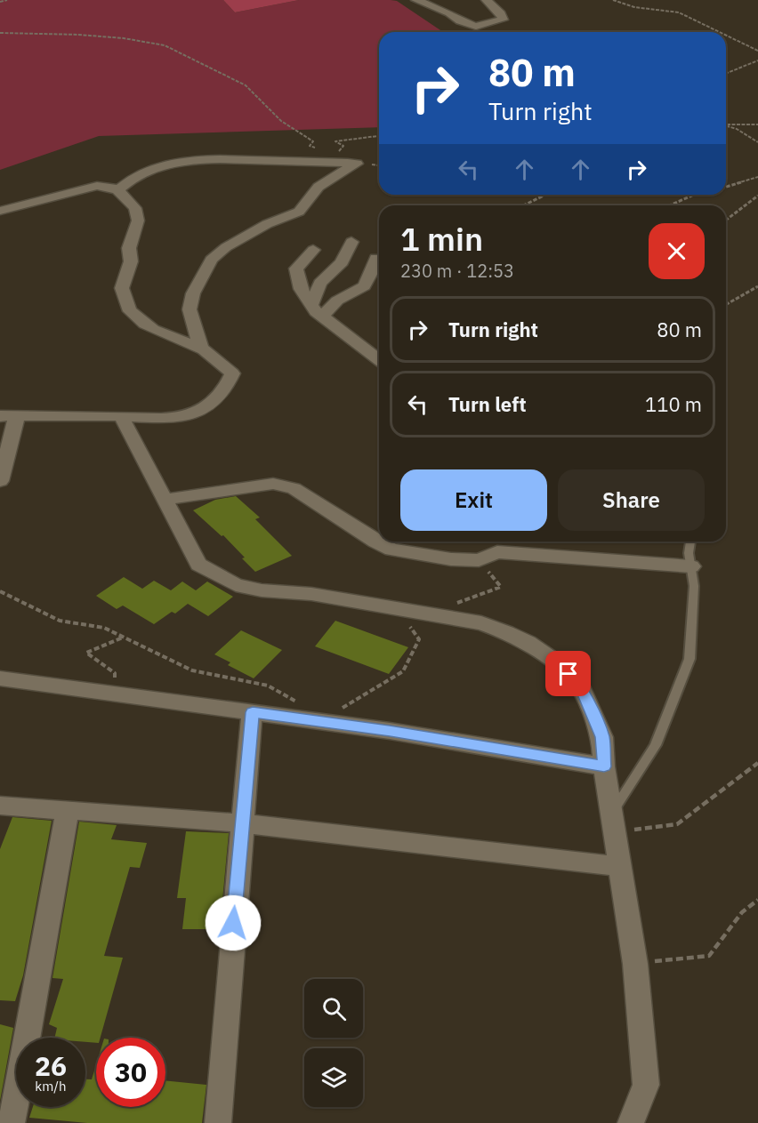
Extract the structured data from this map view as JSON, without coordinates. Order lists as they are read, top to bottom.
{
  "page": {
    "turn": ["80 m", "Turn right"],
    "heading": ["1 min", "230 m · 12:53"],
    "list": [
      {
        "name": "Turn right",
        "value": "80 m"
      },
      {
        "name": "Turn left",
        "value": "110 m"
      }
    ],
    "buttons": ["Exit", "Share"],
    "speed": "26 km/h",
    "limit": "30"
  }
}
